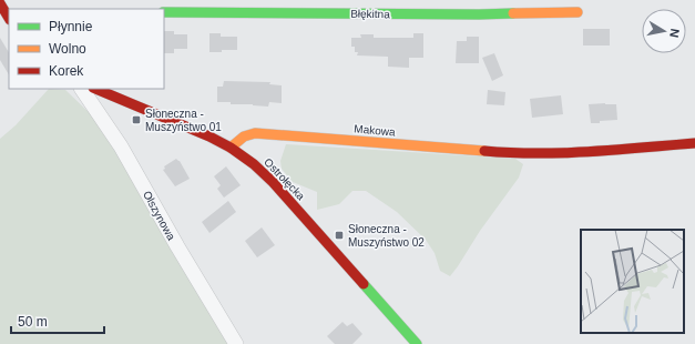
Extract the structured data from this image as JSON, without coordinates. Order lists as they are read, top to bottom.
{
  "streets": {
    "street": [
      "Błękitna",
      "Makowa",
      "Ostrołęcka",
      "Olszynowa"
    ]
  },
  "crossings": [
    ["Makowa", "Ostrołęcka"]
  ],
  "places": {
    "transit": ["Słoneczna - Muszyństwo 01", "Słoneczna - Muszyństwo 02"]
  },
  "legend": ["Płynnie", "Wolno", "Korek"],
  "scale_bar": "50 m",
  "north": "right"
}
